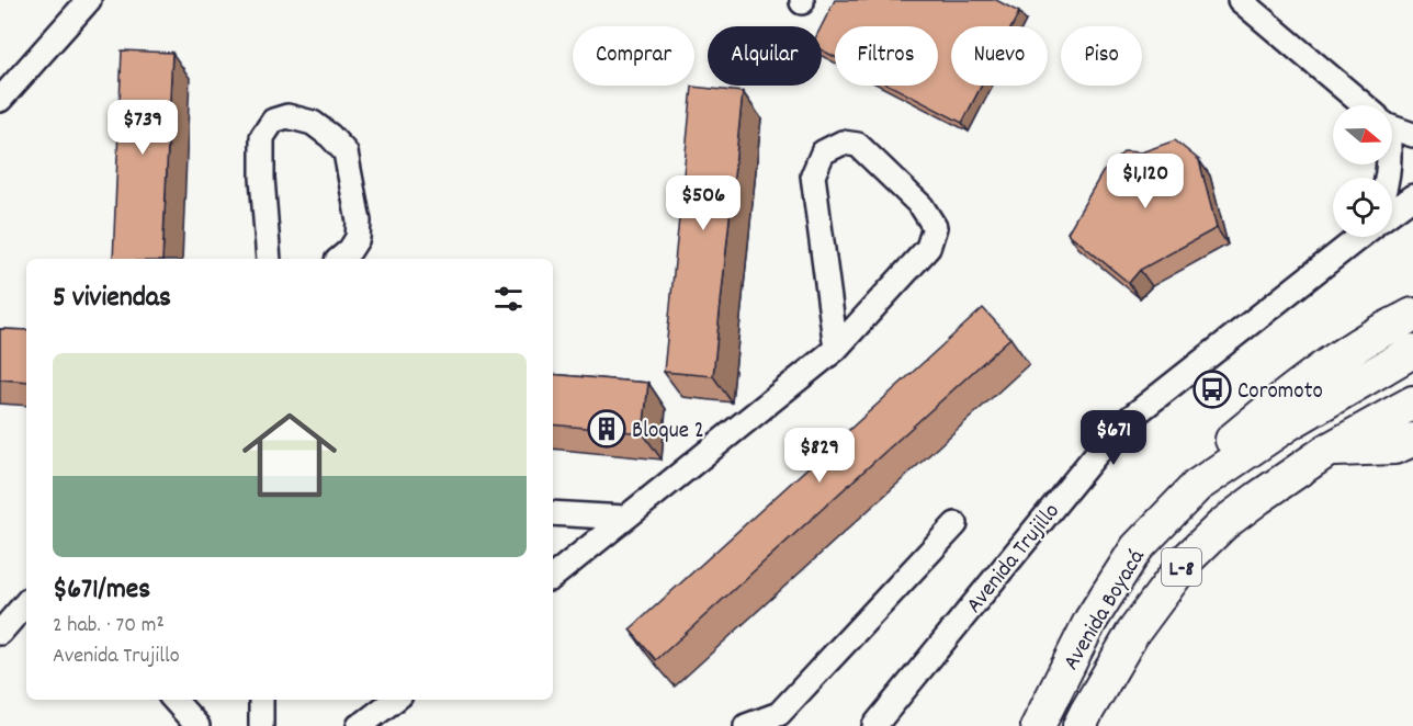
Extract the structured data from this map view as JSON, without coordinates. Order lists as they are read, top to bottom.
{
  "streets": {
    "highway": ["L-8", "Avenida Boyacá"],
    "street": ["Avenida Trujillo"]
  },
  "places": {
    "bus stop": ["Coromoto"],
    "building": ["Bloque 2"]
  },
  "north": "right",
  "page": {
    "chip": [
      "Comprar",
      "Alquilar",
      "Filtros",
      "Nuevo",
      "Piso"
    ],
    "price": [
      "$739",
      "$1,120",
      "$506",
      "$671",
      "$829"
    ],
    "heading": "5 viviendas",
    "list": [
      {
        "name": "$671/mes",
        "note": "2 hab. · 70 m² · Avenida Trujillo"
      }
    ]
  }
}
